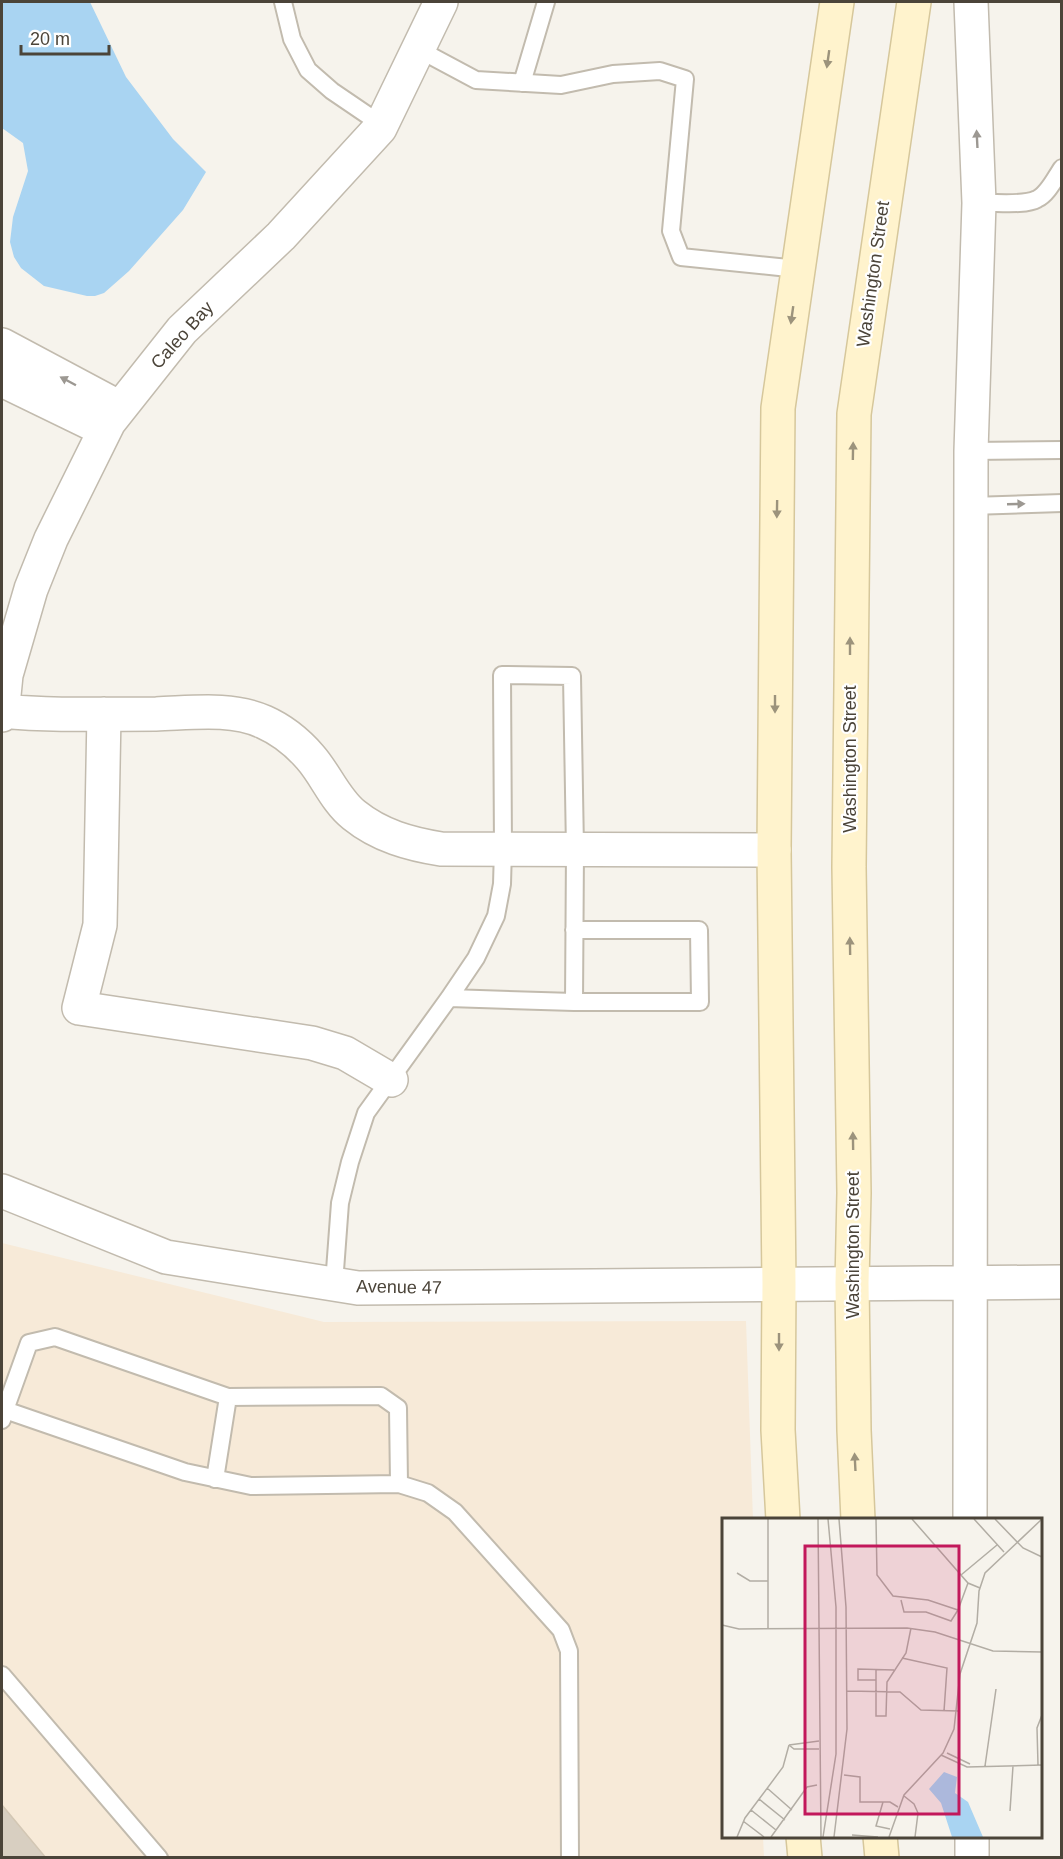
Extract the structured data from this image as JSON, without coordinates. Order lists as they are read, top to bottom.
{
  "streets": {
    "main road": ["Washington Street"],
    "street": ["Caleo Bay", "Avenue 47"]
  },
  "crossings": [
    ["Washington Street", "Avenue 47"]
  ],
  "scale_bar": "20 m"
}
